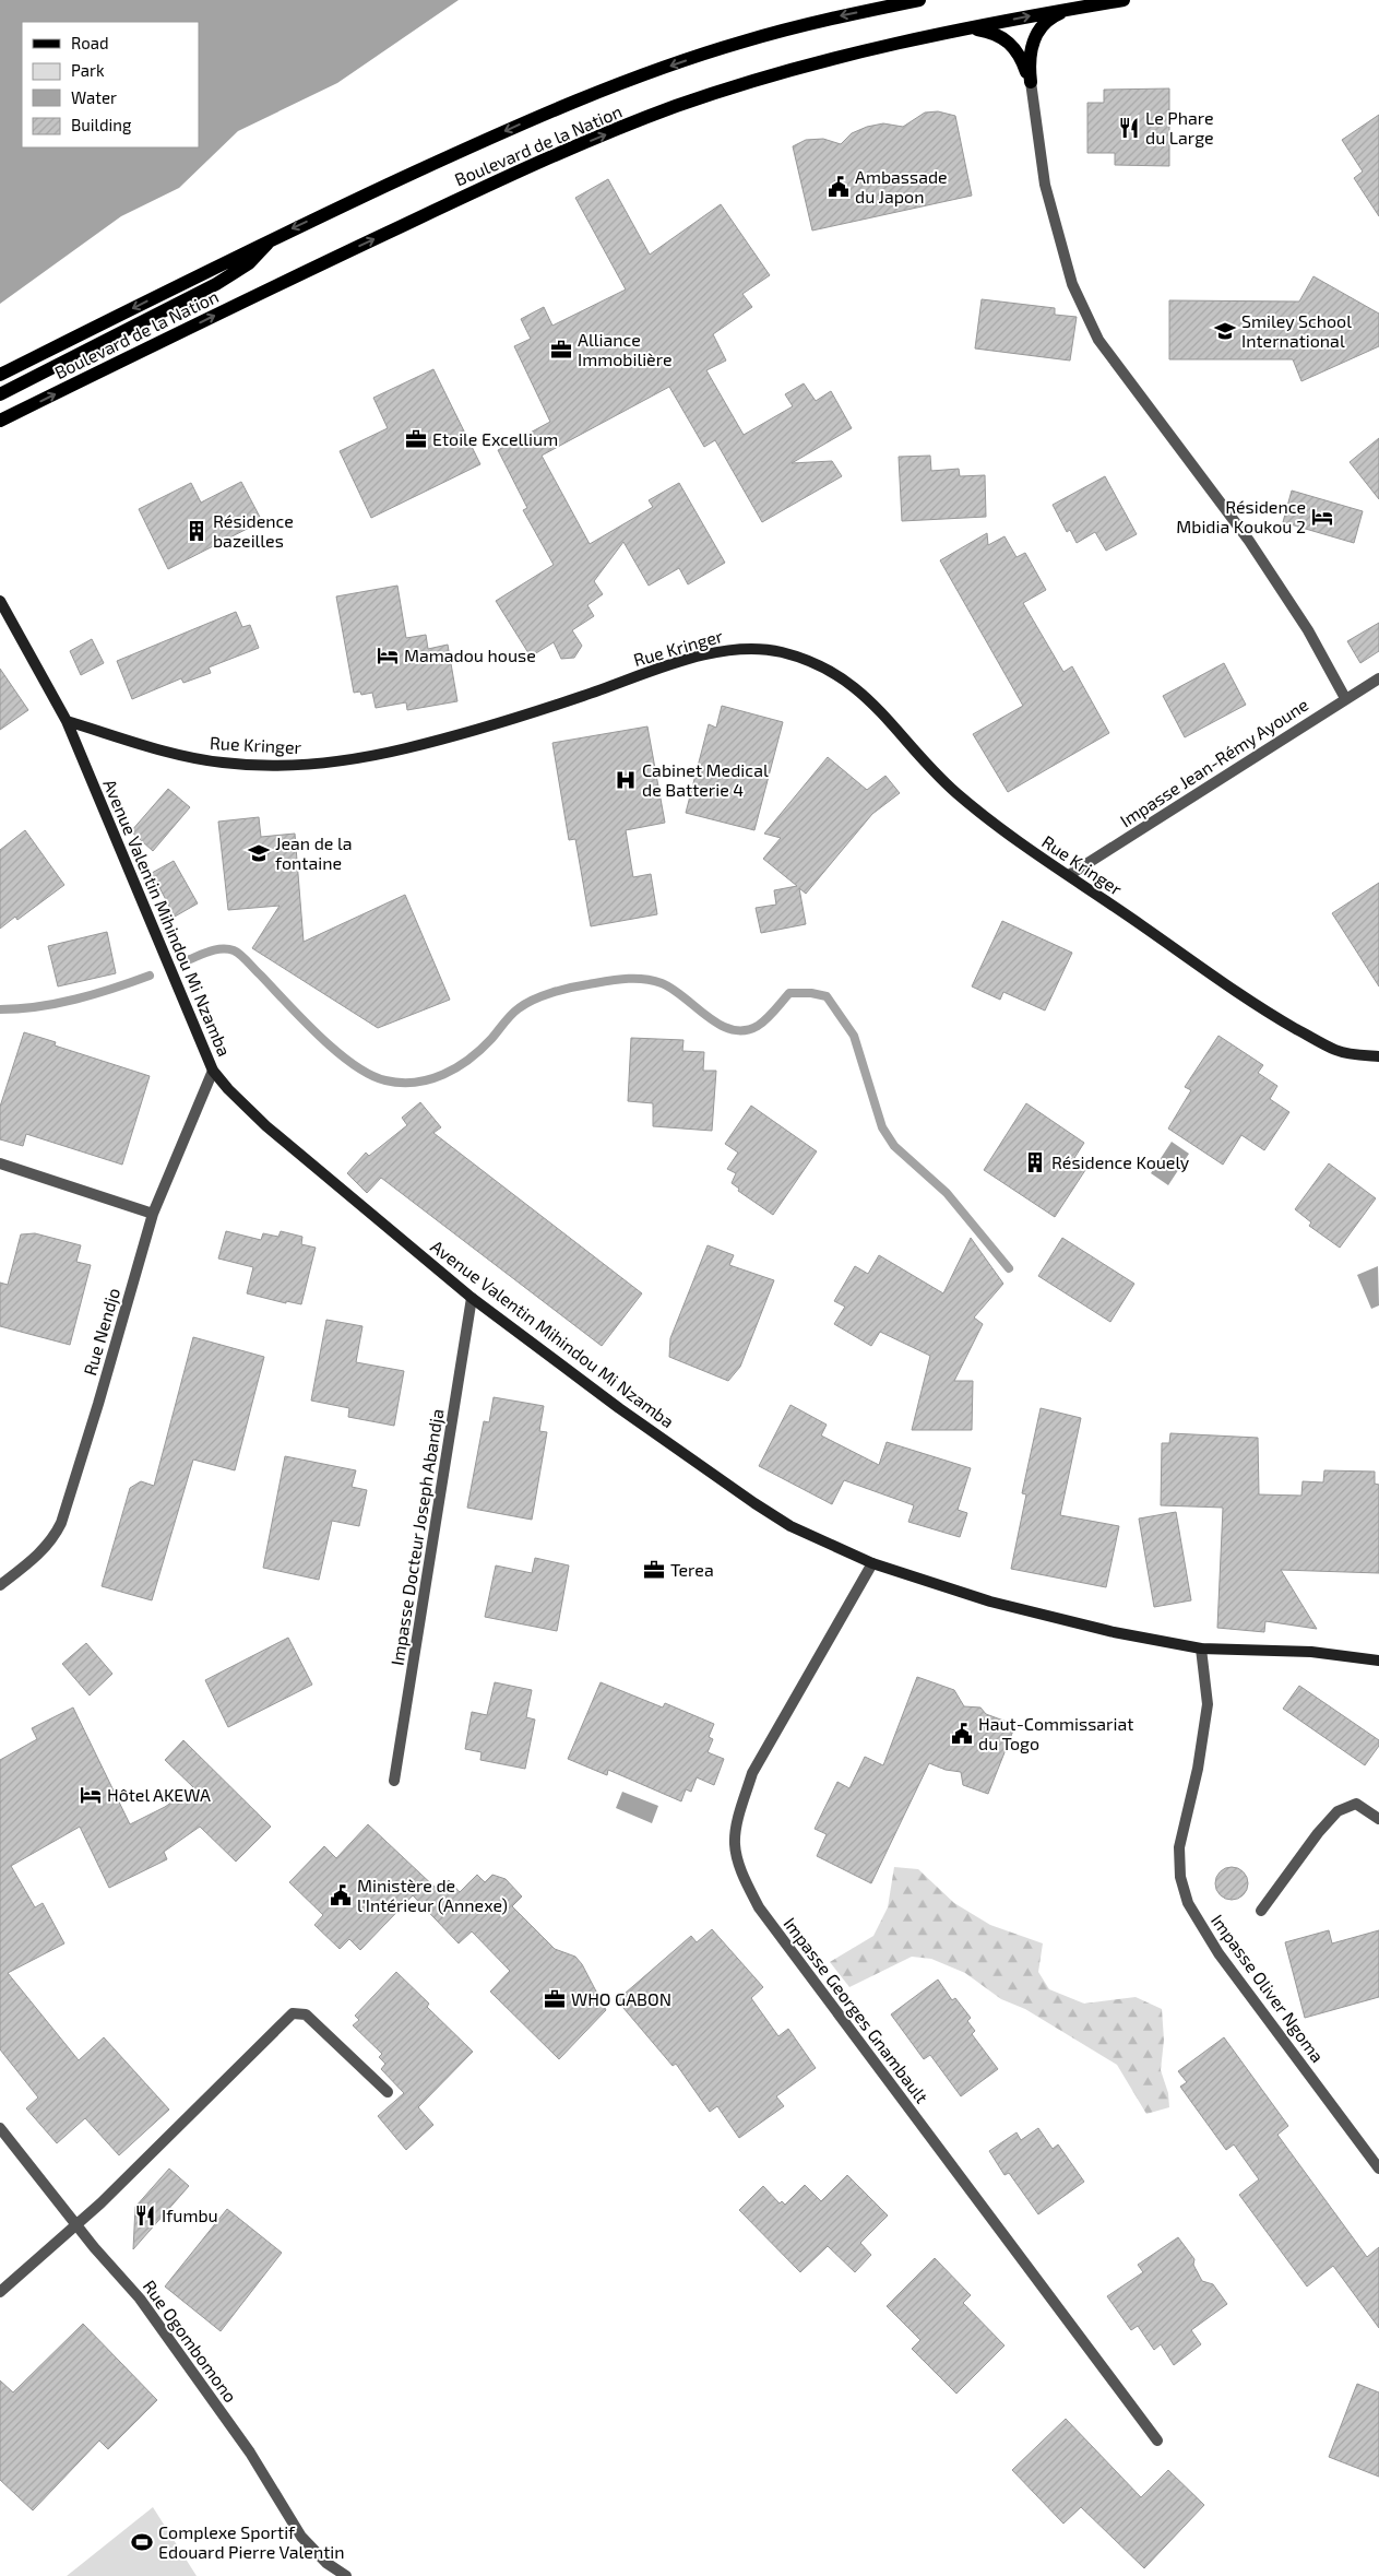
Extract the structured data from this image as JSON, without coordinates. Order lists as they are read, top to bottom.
{
  "streets": {
    "main road": ["Boulevard de la Nation"],
    "street": [
      "Rue Kringer",
      "Impasse Jean-Rémy Ayoune",
      "Avenue Valentin Mihindou Mi Nzamba",
      "Rue Nendjo",
      "Impasse Docteur Joseph Abandja",
      "Impasse Oliver Ngoma",
      "Impasse Georges Gnambault",
      "Rue Ogombomono"
    ]
  },
  "crossings": [
    ["Rue Kringer", "Impasse Jean-Rémy Ayoune"],
    ["Rue Kringer", "Avenue Valentin Mihindou Mi Nzamba"],
    ["Avenue Valentin Mihindou Mi Nzamba", "Rue Nendjo"],
    ["Avenue Valentin Mihindou Mi Nzamba", "Impasse Docteur Joseph Abandja"],
    ["Avenue Valentin Mihindou Mi Nzamba", "Impasse Oliver Ngoma"],
    ["Avenue Valentin Mihindou Mi Nzamba", "Impasse Georges Gnambault"]
  ],
  "places": {
    "restaurant": ["Le Phare du Large", "Ifumbu"],
    "public building": ["Ambassade du Japon", "Haut-Commissariat du Togo", "Ministère de l'Intérieur (Annexe)"],
    "school or university": ["Smiley School International", "Jean de la fontaine"],
    "office": [
      "Alliance Immobilière",
      "Etoile Excellium",
      "Terea",
      "WHO GABON"
    ],
    "hotel": ["Résidence Mbidia Koukou 2", "Mamadou house", "Hôtel AKEWA"],
    "building": ["Résidence bazeilles", "Résidence Kouely"],
    "hospital": ["Cabinet Medical de Batterie 4"],
    "sports": ["Complexe Sportif Edouard Pierre Valentin"]
  },
  "legend": [
    "Road",
    "Park",
    "Water",
    "Building"
  ]
}
